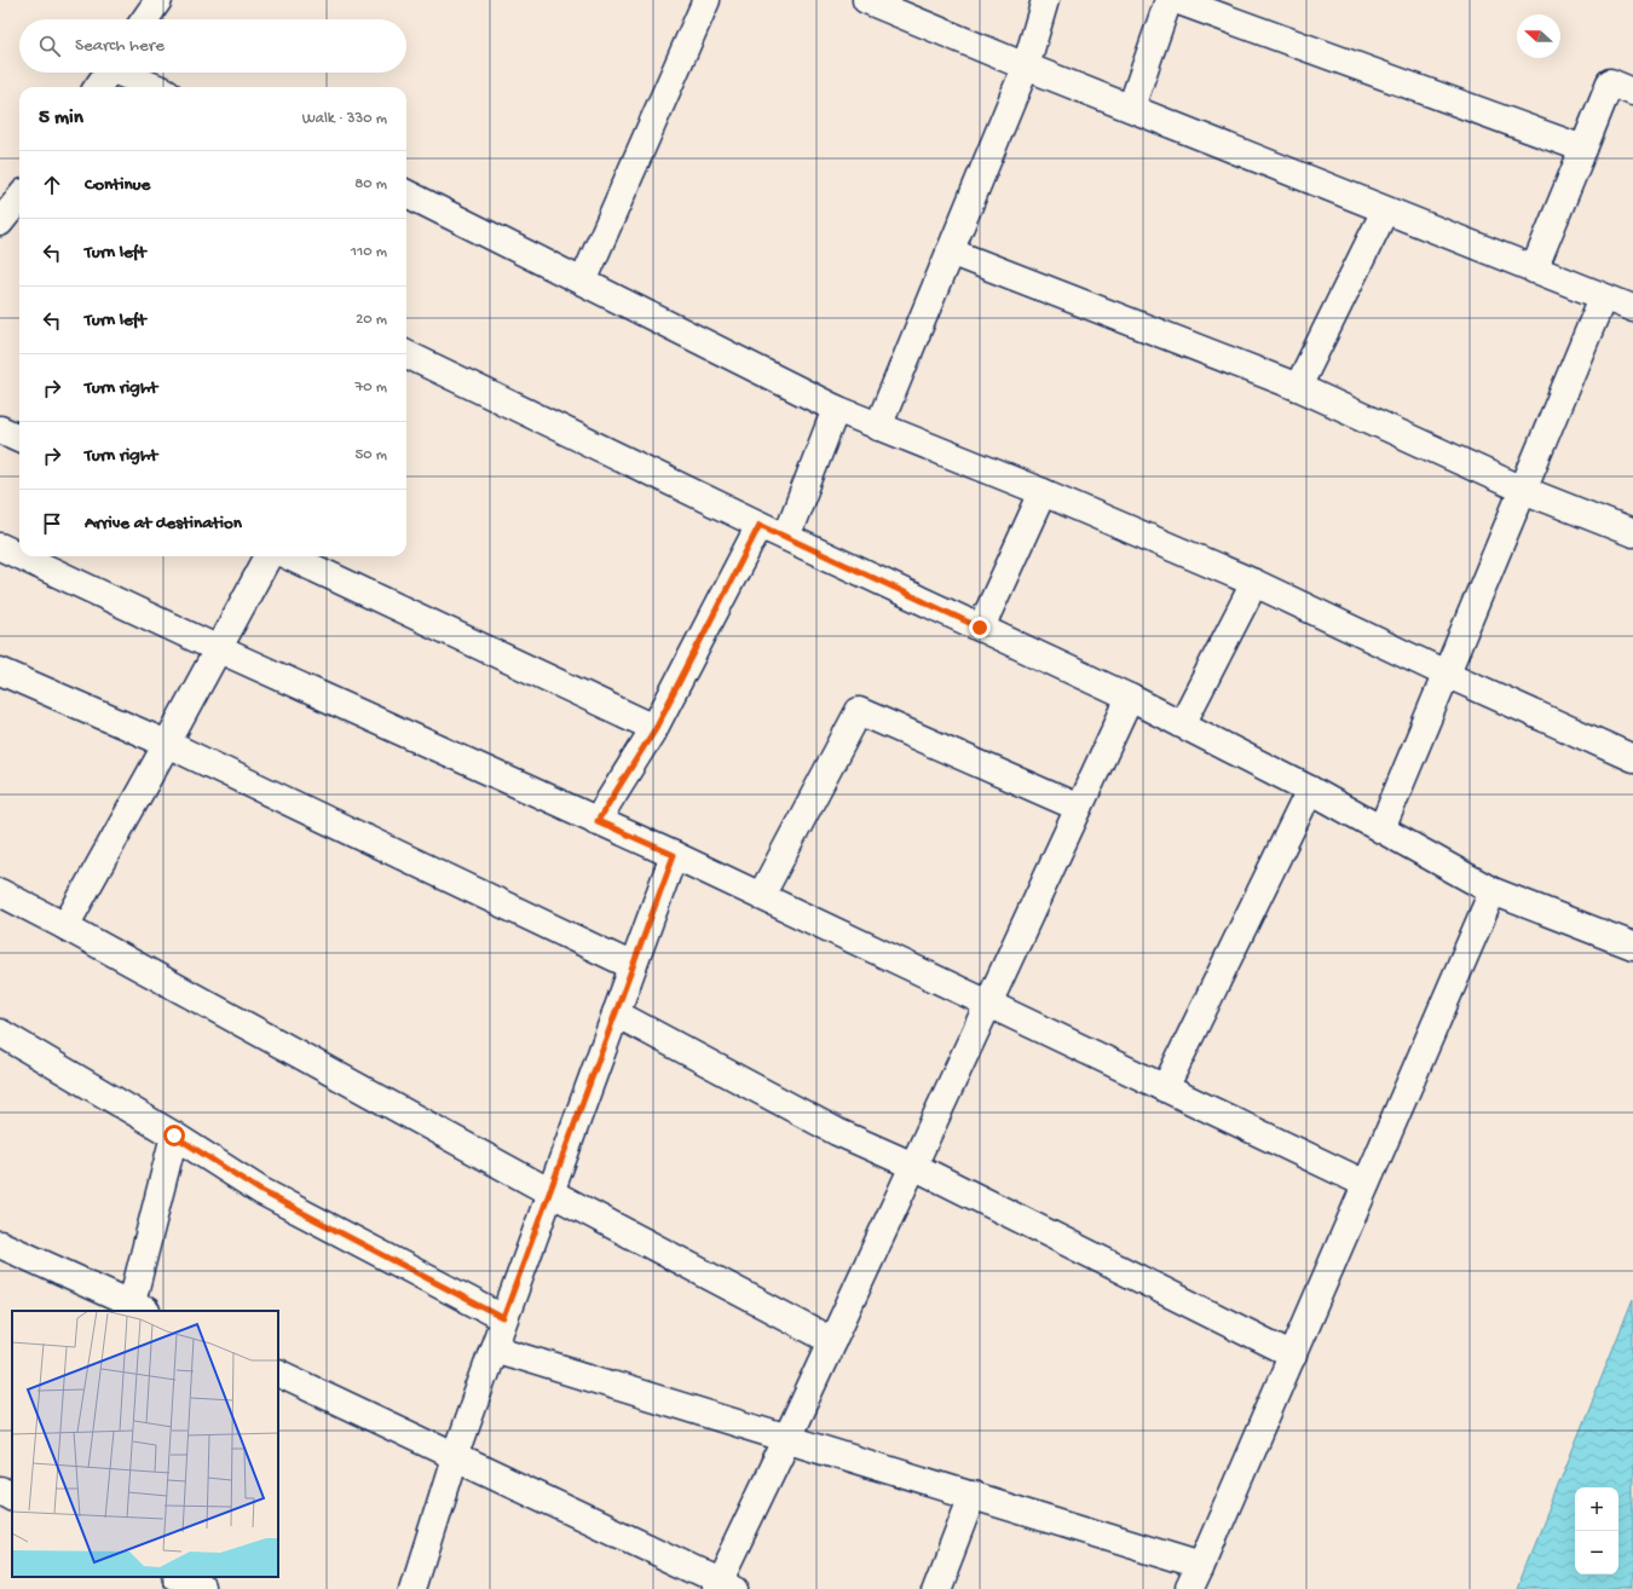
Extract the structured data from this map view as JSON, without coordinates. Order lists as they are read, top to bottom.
{
  "north": "left",
  "page": {
    "search": "Search here",
    "heading": ["5 min", "Walk · 330 m"],
    "list": [
      ["Continue", "80 m"],
      ["Turn left", "110 m"],
      ["Turn left", "20 m"],
      ["Turn right", "70 m"],
      ["Turn right", "50 m"],
      "Arrive at destination"
    ],
    "map_buttons": ["+", "−"]
  }
}
